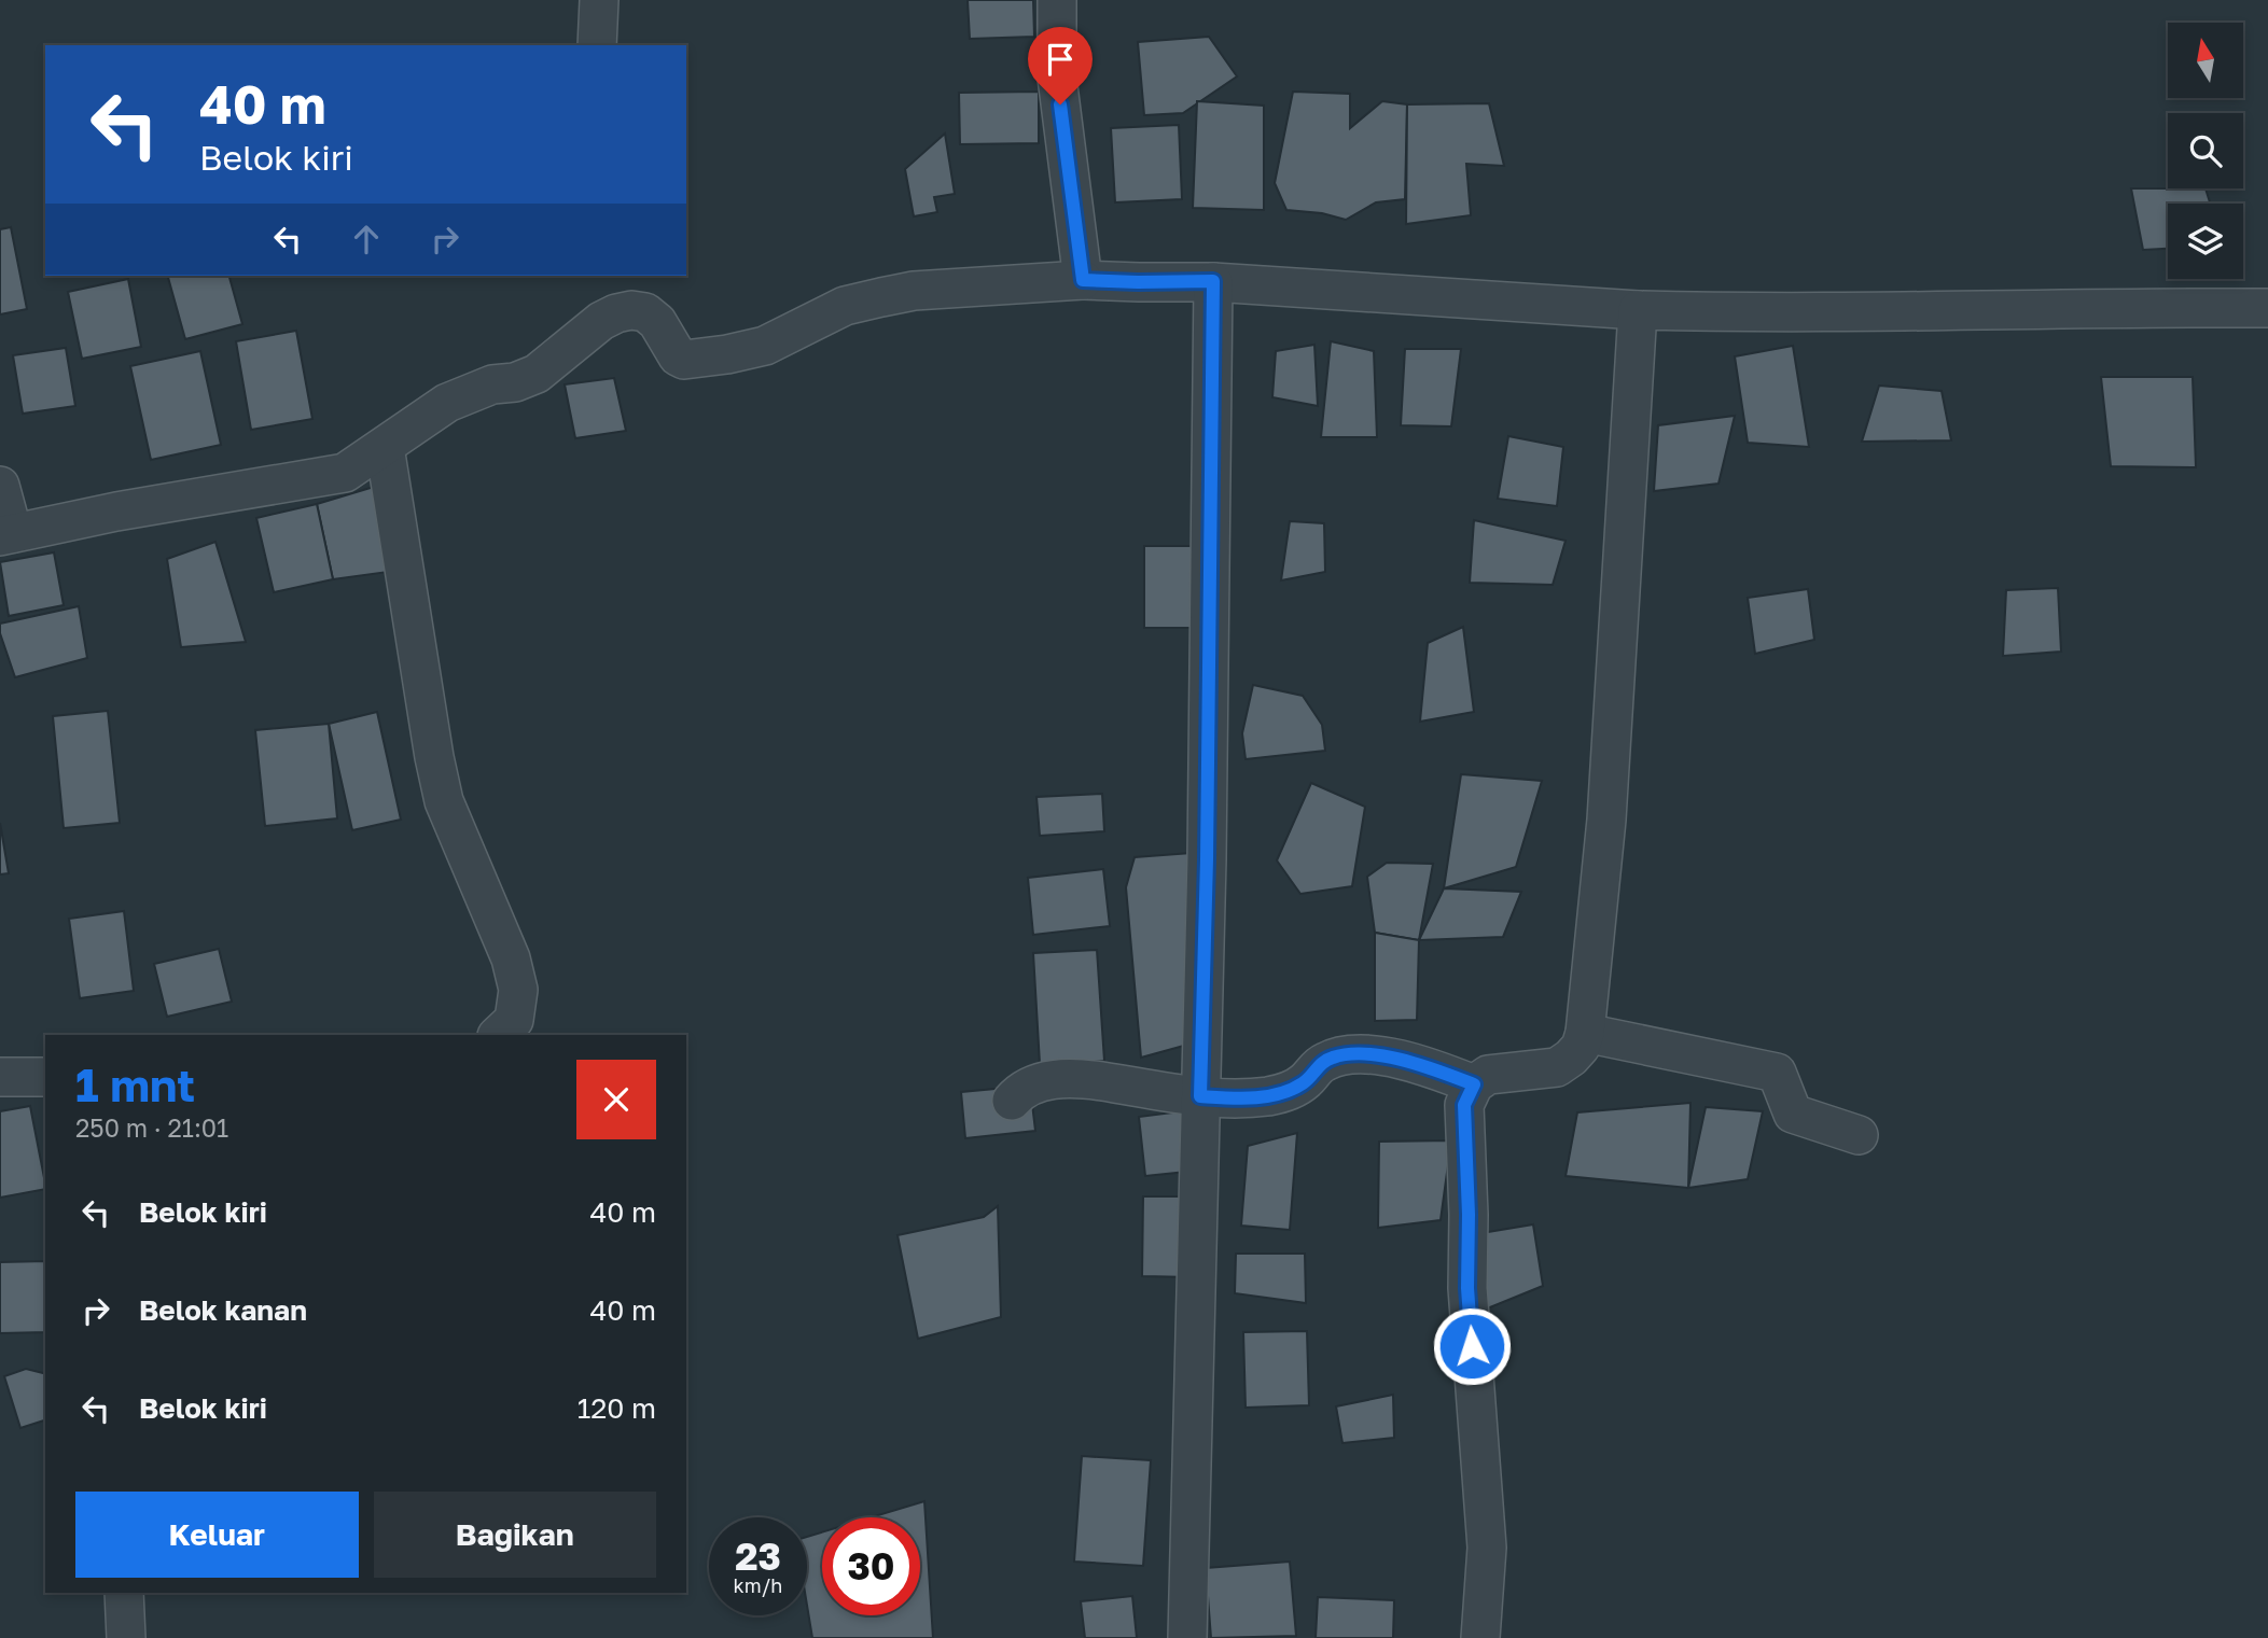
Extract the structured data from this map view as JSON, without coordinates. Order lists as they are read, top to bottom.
{
  "north": "top",
  "page": {
    "turn": ["40 m", "Belok kiri"],
    "heading": ["1 mnt", "250 m · 21:01"],
    "list": [
      {
        "name": "Belok kiri",
        "value": "40 m"
      },
      {
        "name": "Belok kanan",
        "value": "40 m"
      },
      {
        "name": "Belok kiri",
        "value": "120 m"
      }
    ],
    "buttons": ["Keluar", "Bagikan"],
    "speed": "23 km/h",
    "limit": "30"
  }
}
